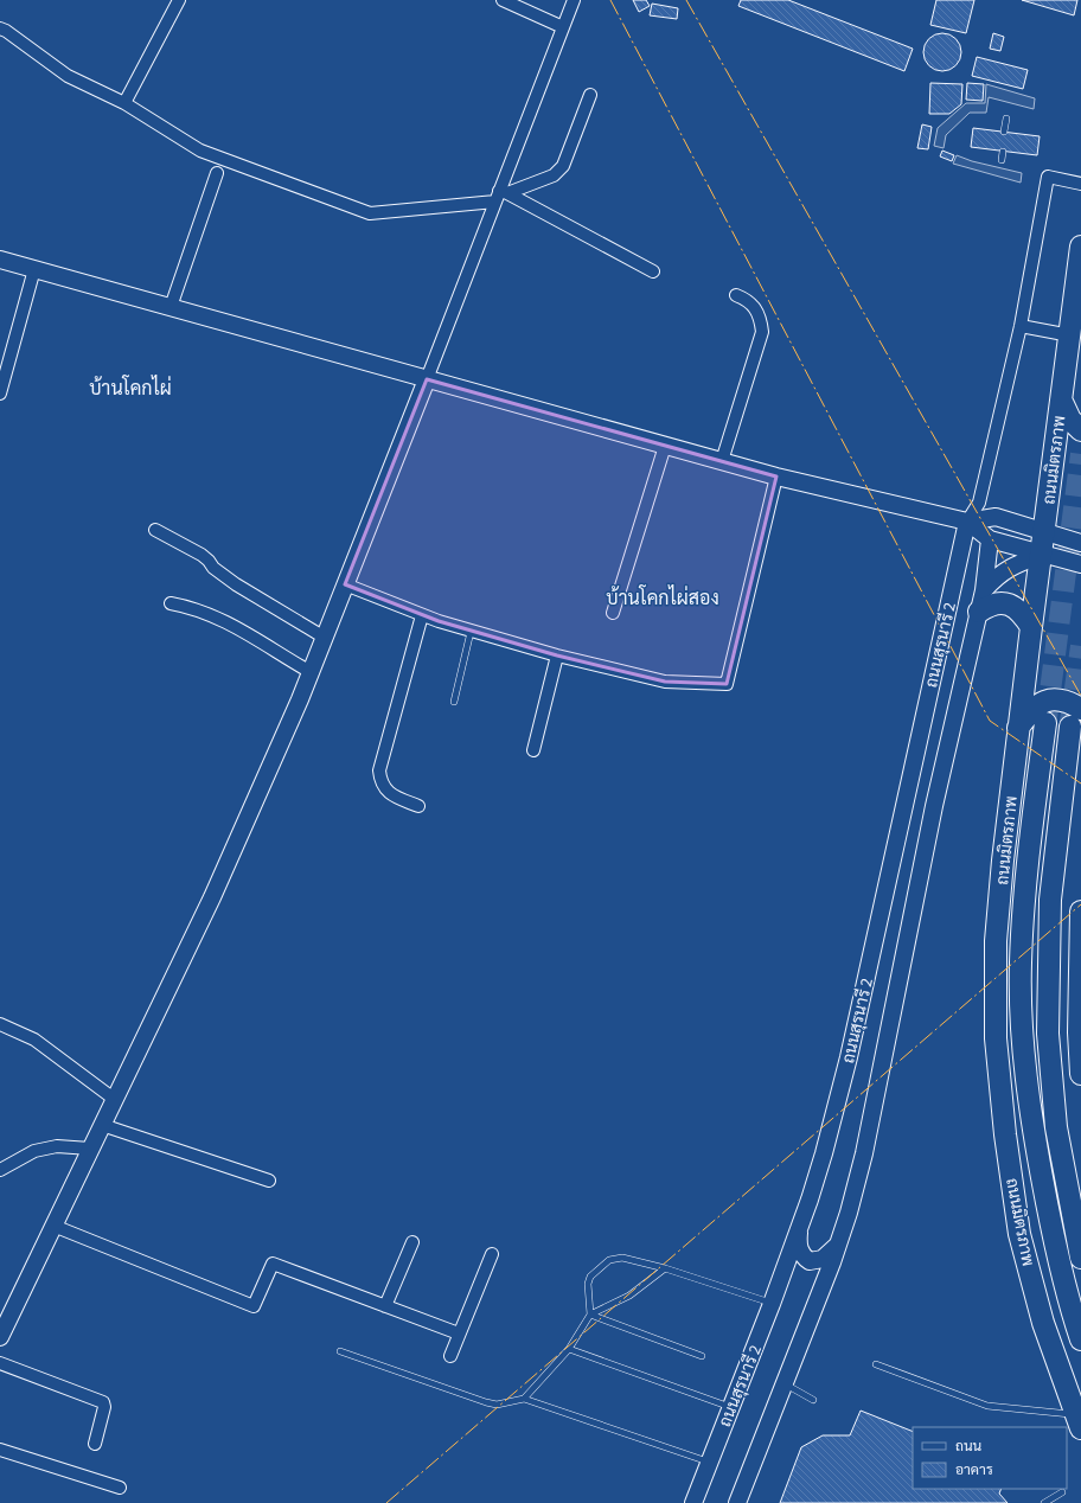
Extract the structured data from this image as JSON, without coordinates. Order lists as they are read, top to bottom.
{
  "streets": {
    "highway": ["ถนนมิตรภาพ"],
    "main road": ["ถนนสุรนารี 2"]
  },
  "districts": ["บ้านโคกไผ่", "บ้านโคกไผ่สอง"],
  "legend": ["ถนน", "อาคาร"]
}
